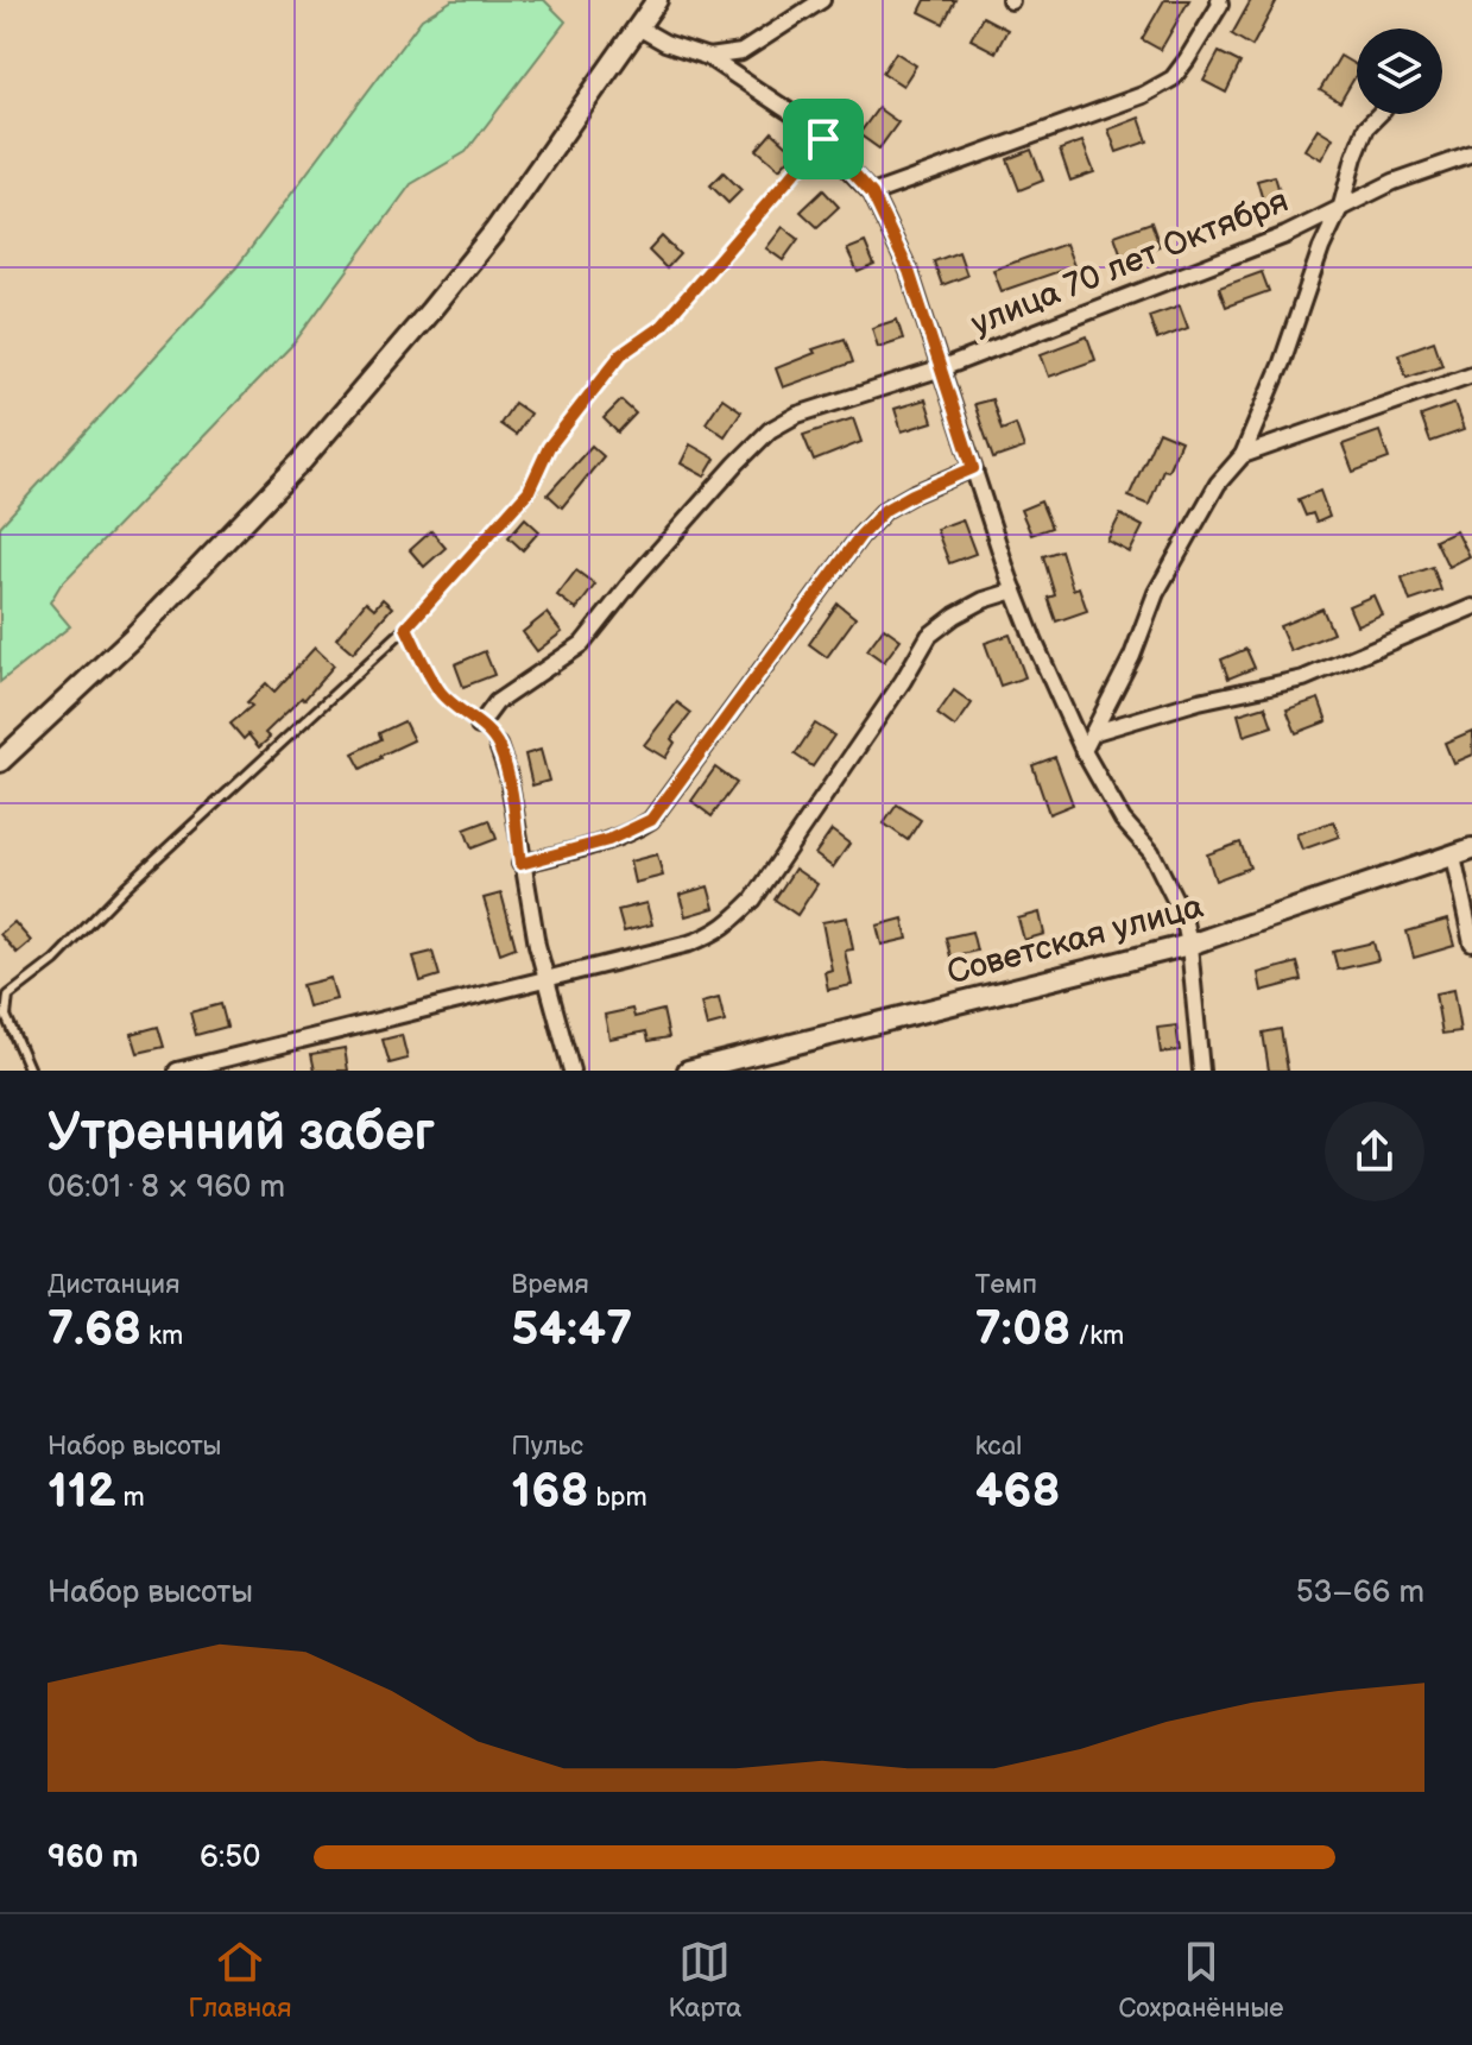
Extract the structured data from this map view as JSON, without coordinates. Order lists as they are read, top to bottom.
{
  "streets": {
    "main road": ["Советская улица"],
    "street": ["улица 70 лет Октября"]
  },
  "page": {
    "heading": ["Утренний забег", "06:01 · 8 × 960 m"],
    "stats": [
      ["Дистанция", "7.68 km"],
      ["Время", "54:47"],
      ["Темп", "7:08 /km"],
      ["Набор высоты", "112 m"],
      ["Пульс", "168 bpm"],
      ["kcal", "468"]
    ],
    "chart": ["Набор высоты", "53–66 m"],
    "list": [
      {
        "name": "960 m",
        "note": "6:50"
      }
    ],
    "tabs": ["Главная", "Карта", "Сохранённые"]
  }
}
